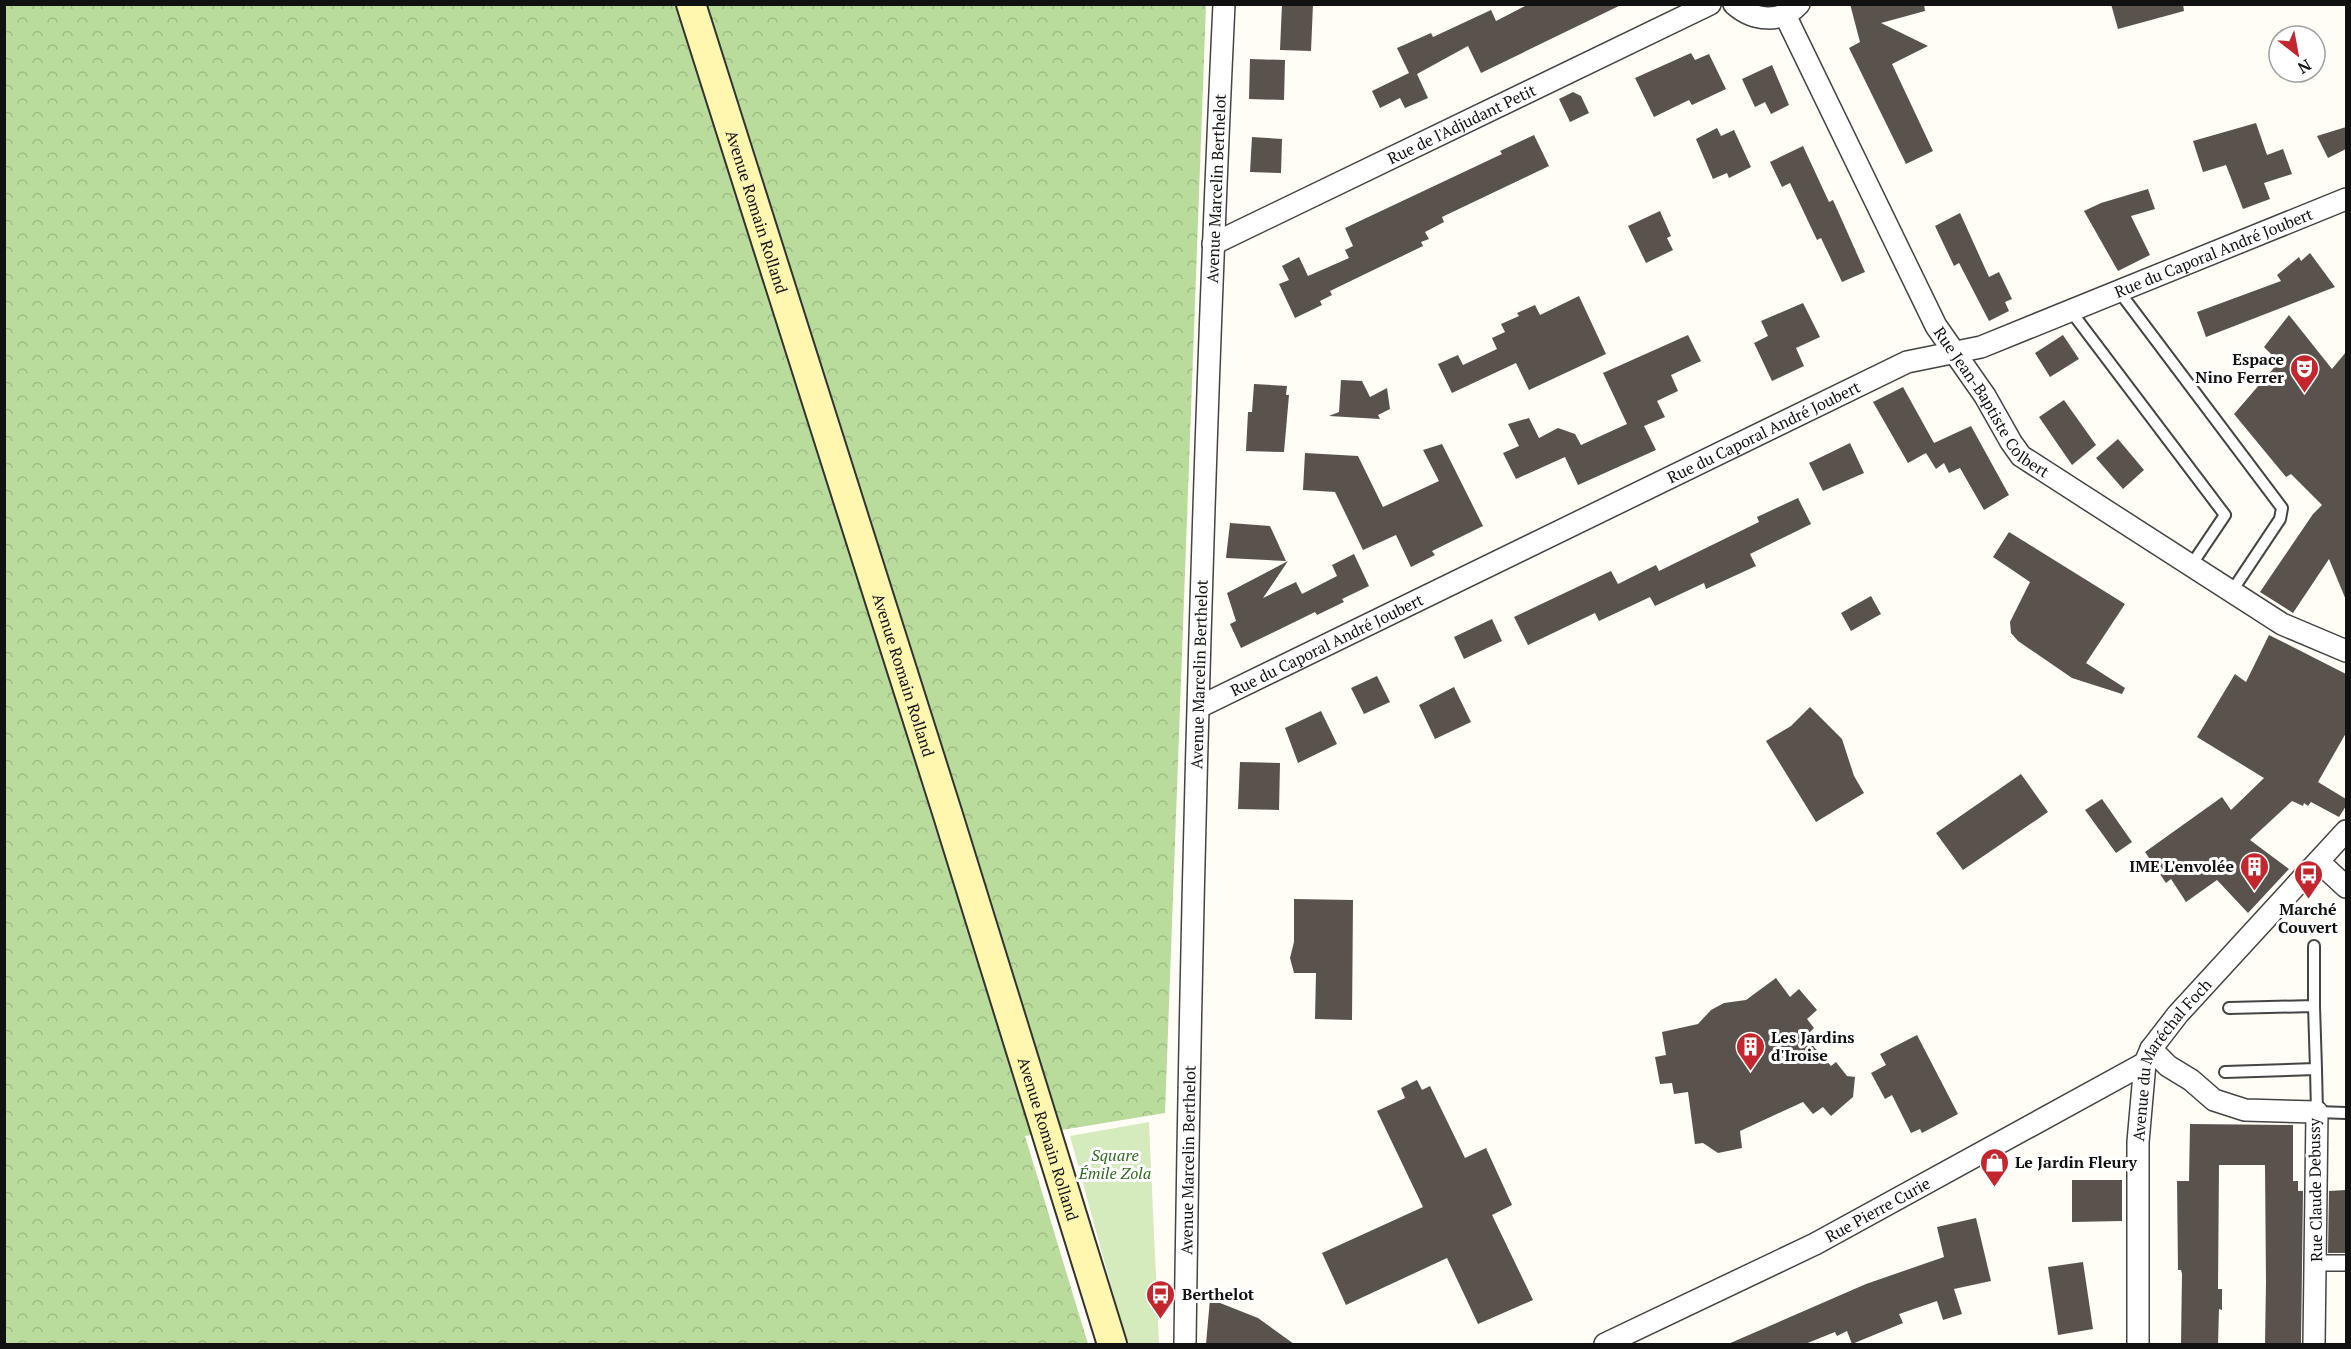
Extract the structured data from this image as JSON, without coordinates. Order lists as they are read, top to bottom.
{
  "streets": {
    "main road": ["Avenue Romain Rolland"],
    "street": [
      "Rue de l'Adjudant Petit",
      "Avenue Marcelin Berthelot",
      "Rue du Caporal André Joubert",
      "Rue Jean-Baptiste Colbert",
      "Avenue du Maréchal Foch",
      "Rue Claude Debussy",
      "Rue Pierre Curie"
    ]
  },
  "crossings": [
    ["Rue de l'Adjudant Petit", "Avenue Marcelin Berthelot"],
    ["Avenue Marcelin Berthelot", "Rue du Caporal André Joubert"],
    ["Rue du Caporal André Joubert", "Rue Jean-Baptiste Colbert"],
    ["Avenue du Maréchal Foch", "Rue Claude Debussy"],
    ["Avenue du Maréchal Foch", "Rue Pierre Curie"],
    ["Rue Claude Debussy", "Rue Pierre Curie"]
  ],
  "parks": ["Square Émile Zola"],
  "places": {
    "theatre": ["Espace Nino Ferrer"],
    "building": ["IME L'envolée", "Les Jardins d'Iroise"],
    "bus stop": ["Marché Couvert", "Berthelot"],
    "shop": ["Le Jardin Fleury"]
  },
  "north": "bottom right"
}
